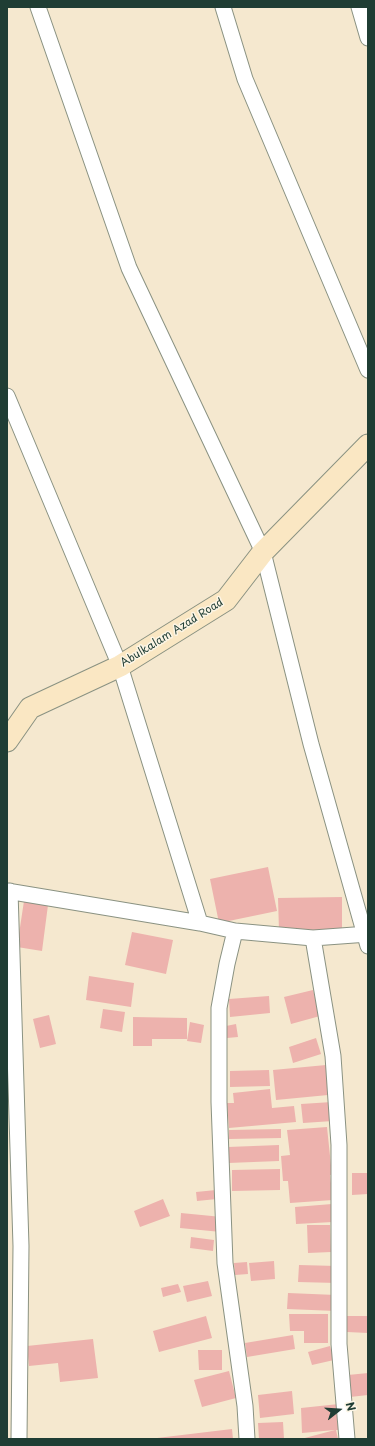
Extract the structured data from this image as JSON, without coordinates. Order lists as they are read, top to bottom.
{
  "streets": {
    "main road": ["Abulkalam Azad Road"]
  },
  "north": "right"
}
